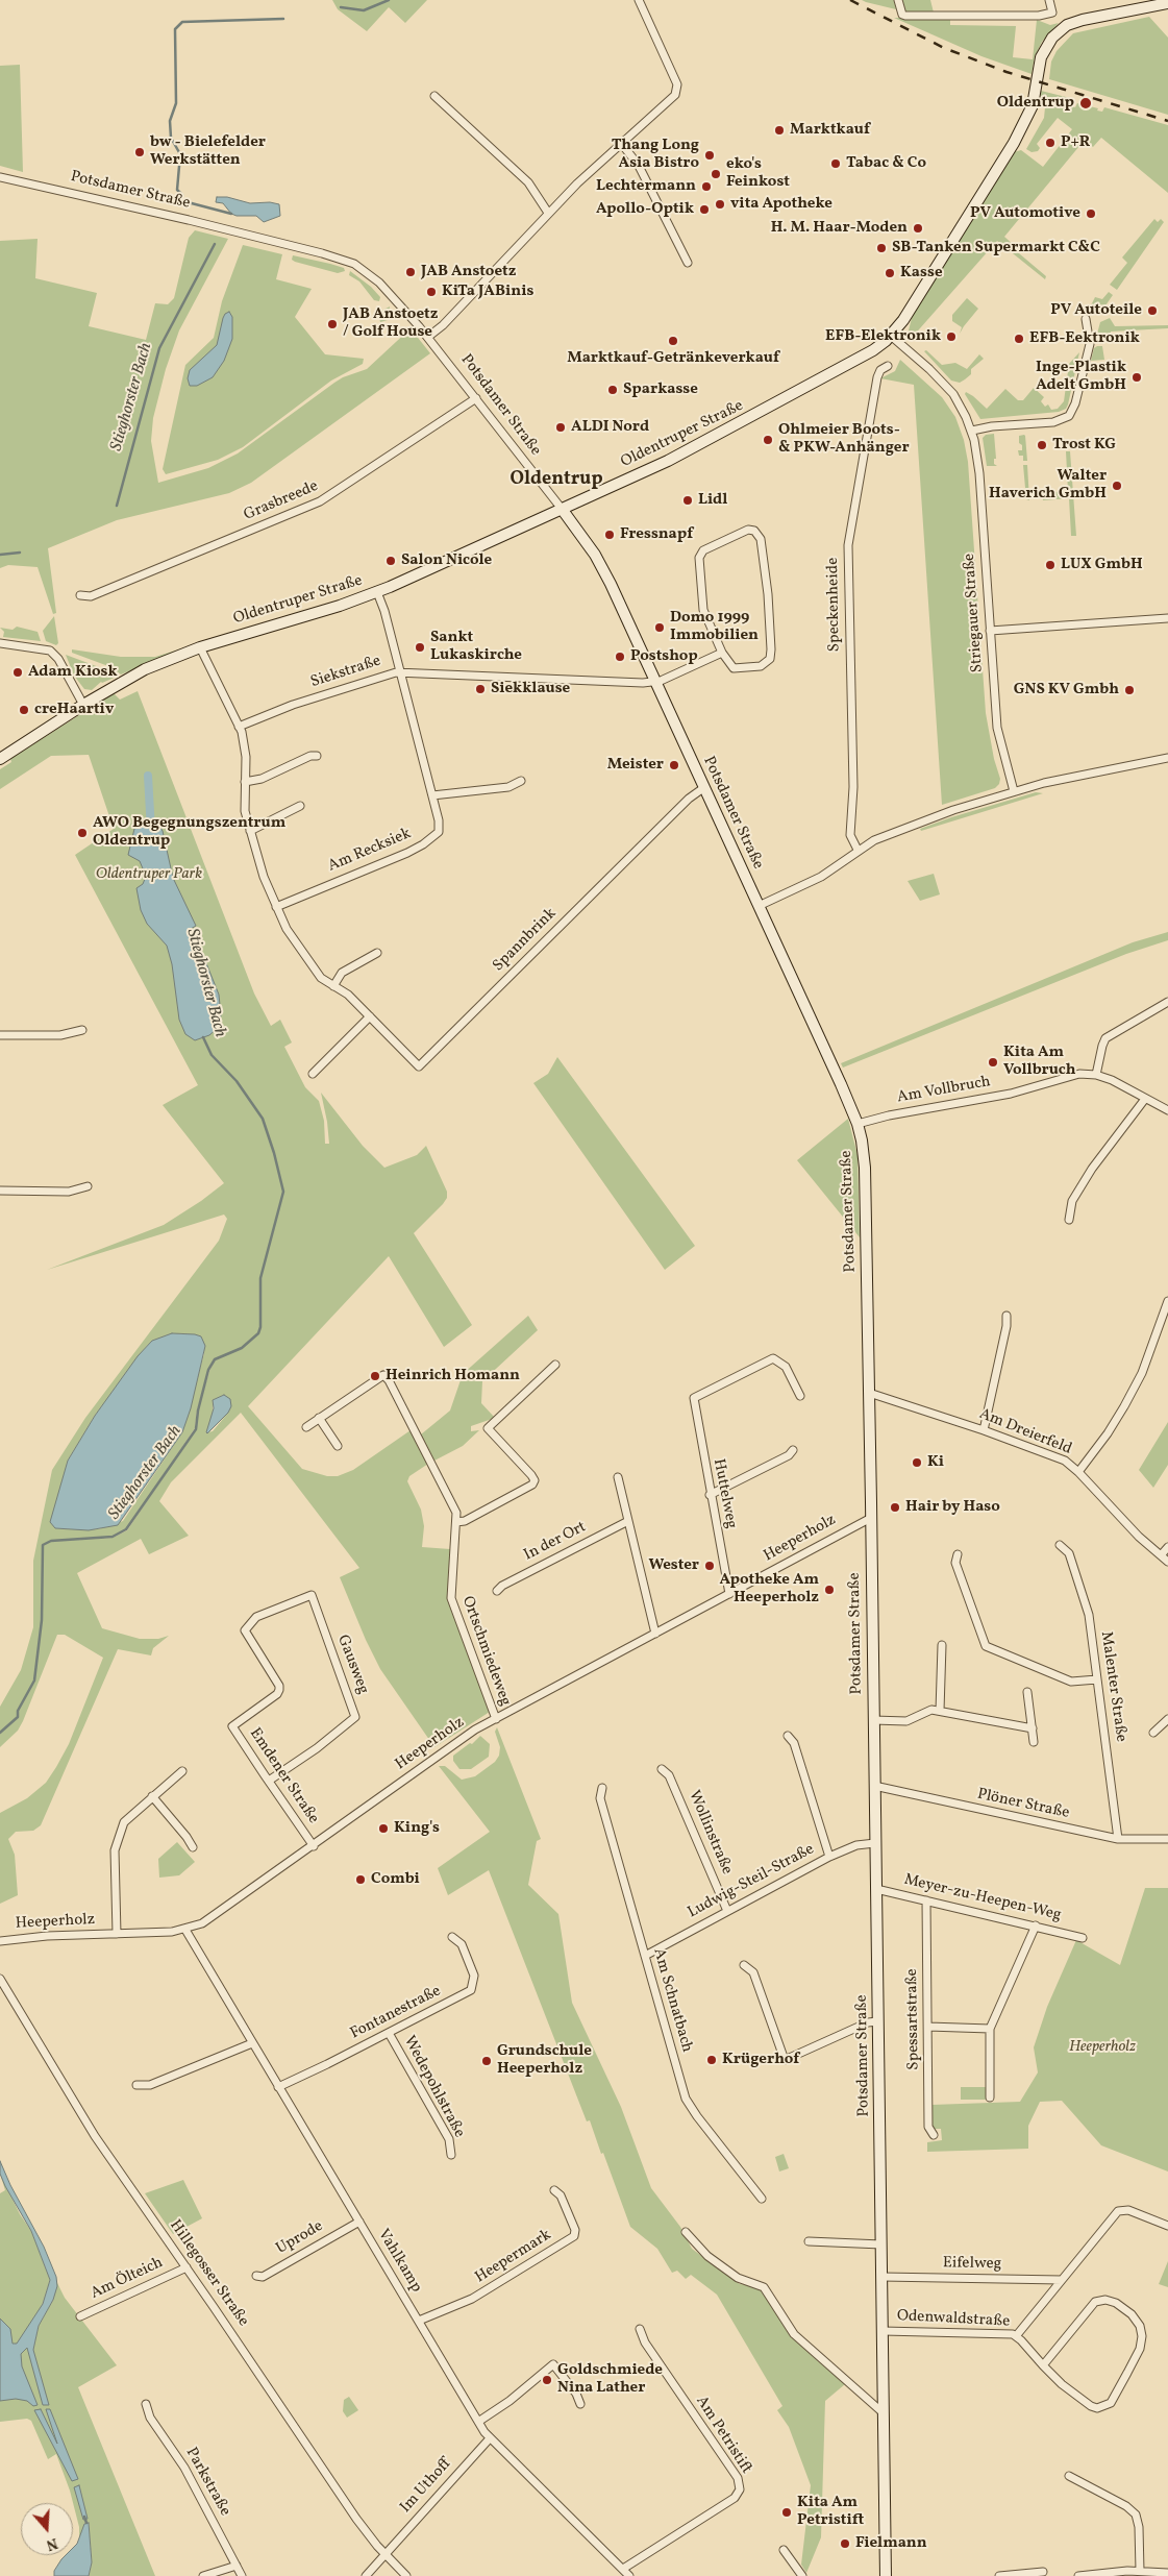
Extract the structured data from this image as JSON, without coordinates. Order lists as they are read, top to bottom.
{
  "streets": {
    "street": [
      "Potsdamer Straße",
      "Oldentruper Straße",
      "Grasbreede",
      "Speckenheide",
      "Striegauer Straße",
      "Siekstraße",
      "Am Recksiek",
      "Spannbrink",
      "Am Vollbruch",
      "Am Dreierfeld",
      "Huttelweg",
      "Heeperholz",
      "In der Ort",
      "Ortschmiedeweg",
      "Gausweg",
      "Malenter Straße",
      "Emdener Straße",
      "Plöner Straße",
      "Wollinstraße",
      "Ludwig-Steil-Straße",
      "Meyer-zu-Heepen-Weg",
      "Am Schnatbach",
      "Fontanestraße",
      "Spessartstraße",
      "Wedepohlstraße",
      "Uprode",
      "Heepermark",
      "Vahlkamp",
      "Eifelweg",
      "Hillegosser Straße",
      "Am Ölteich",
      "Odenwaldstraße",
      "Am Petristift",
      "Parkstraße",
      "Im Uthoff"
    ]
  },
  "crossings": [
    ["Potsdamer Straße", "Oldentruper Straße"],
    ["Potsdamer Straße", "Grasbreede"],
    ["Potsdamer Straße", "Siekstraße"],
    ["Potsdamer Straße", "Spannbrink"],
    ["Potsdamer Straße", "Am Vollbruch"],
    ["Potsdamer Straße", "Am Dreierfeld"],
    ["Potsdamer Straße", "Heeperholz"],
    ["Potsdamer Straße", "Plöner Straße"],
    ["Potsdamer Straße", "Ludwig-Steil-Straße"],
    ["Potsdamer Straße", "Meyer-zu-Heepen-Weg"],
    ["Potsdamer Straße", "Eifelweg"],
    ["Potsdamer Straße", "Odenwaldstraße"],
    ["Oldentruper Straße", "Striegauer Straße"],
    ["Oldentruper Straße", "Am Recksiek"],
    ["Oldentruper Straße", "Spannbrink"],
    ["Siekstraße", "Am Recksiek"],
    ["Siekstraße", "Spannbrink"],
    ["Am Recksiek", "Spannbrink"],
    ["Huttelweg", "Heeperholz"],
    ["Heeperholz", "Ortschmiedeweg"],
    ["Heeperholz", "Emdener Straße"],
    ["Heeperholz", "Vahlkamp"],
    ["Gausweg", "Emdener Straße"],
    ["Malenter Straße", "Plöner Straße"],
    ["Wollinstraße", "Ludwig-Steil-Straße"],
    ["Ludwig-Steil-Straße", "Am Schnatbach"],
    ["Meyer-zu-Heepen-Weg", "Spessartstraße"],
    ["Fontanestraße", "Wedepohlstraße"],
    ["Fontanestraße", "Vahlkamp"],
    ["Uprode", "Vahlkamp"],
    ["Heepermark", "Vahlkamp"],
    ["Vahlkamp", "Am Petristift"],
    ["Vahlkamp", "Im Uthoff"],
    ["Hillegosser Straße", "Am Ölteich"],
    ["Hillegosser Straße", "Im Uthoff"]
  ],
  "districts": ["Oldentrup"],
  "water": ["Stieghorster Bach"],
  "parks": ["Oldentruper Park", "Heeperholz"],
  "places": [
    "Oldentrup",
    "Marktkauf",
    "P+R",
    "bw - Bielefelder Werkstätten",
    "Thang Long Asia Bistro",
    "Tabac & Co",
    "eko's Feinkost",
    "Lechtermann",
    "vita Apotheke",
    "Apollo-Optik",
    "PV Automotive",
    "H. M. Haar-Moden",
    "SB-Tanken Supermarkt C&C",
    "JAB Anstoetz",
    "Kasse",
    "KiTa JABinis",
    "PV Autoteile",
    "JAB Anstoetz / Golf House",
    "EFB-Elektronik",
    "EFB-Eektronik",
    "Marktkauf-Getränkeverkauf",
    "Inge-Plastik Adelt GmbH",
    "Sparkasse",
    "ALDI Nord",
    "Ohlmeier Boots- & PKW-Anhänger",
    "Trost KG",
    "Walter Haverich GmbH",
    "Lidl",
    "Fressnapf",
    "Salon Nicole",
    "LUX GmbH",
    "Domo 1999 Immobilien",
    "Sankt Lukaskirche",
    "Postshop",
    "Adam Kiosk",
    "Siekklause",
    "GNS KV Gmbh",
    "creHaartiv",
    "Meister",
    "AWO Begegnungszentrum Oldentrup",
    "Kita Am Vollbruch",
    "Heinrich Homann",
    "Ki",
    "Hair by Haso",
    "Wester",
    "Apotheke Am Heeperholz",
    "King's",
    "Combi",
    "Krügerhof",
    "Grundschule Heeperholz",
    "Goldschmiede Nina Lather",
    "Kita Am Petristift",
    "Fielmann"
  ],
  "north": "bottom"
}
